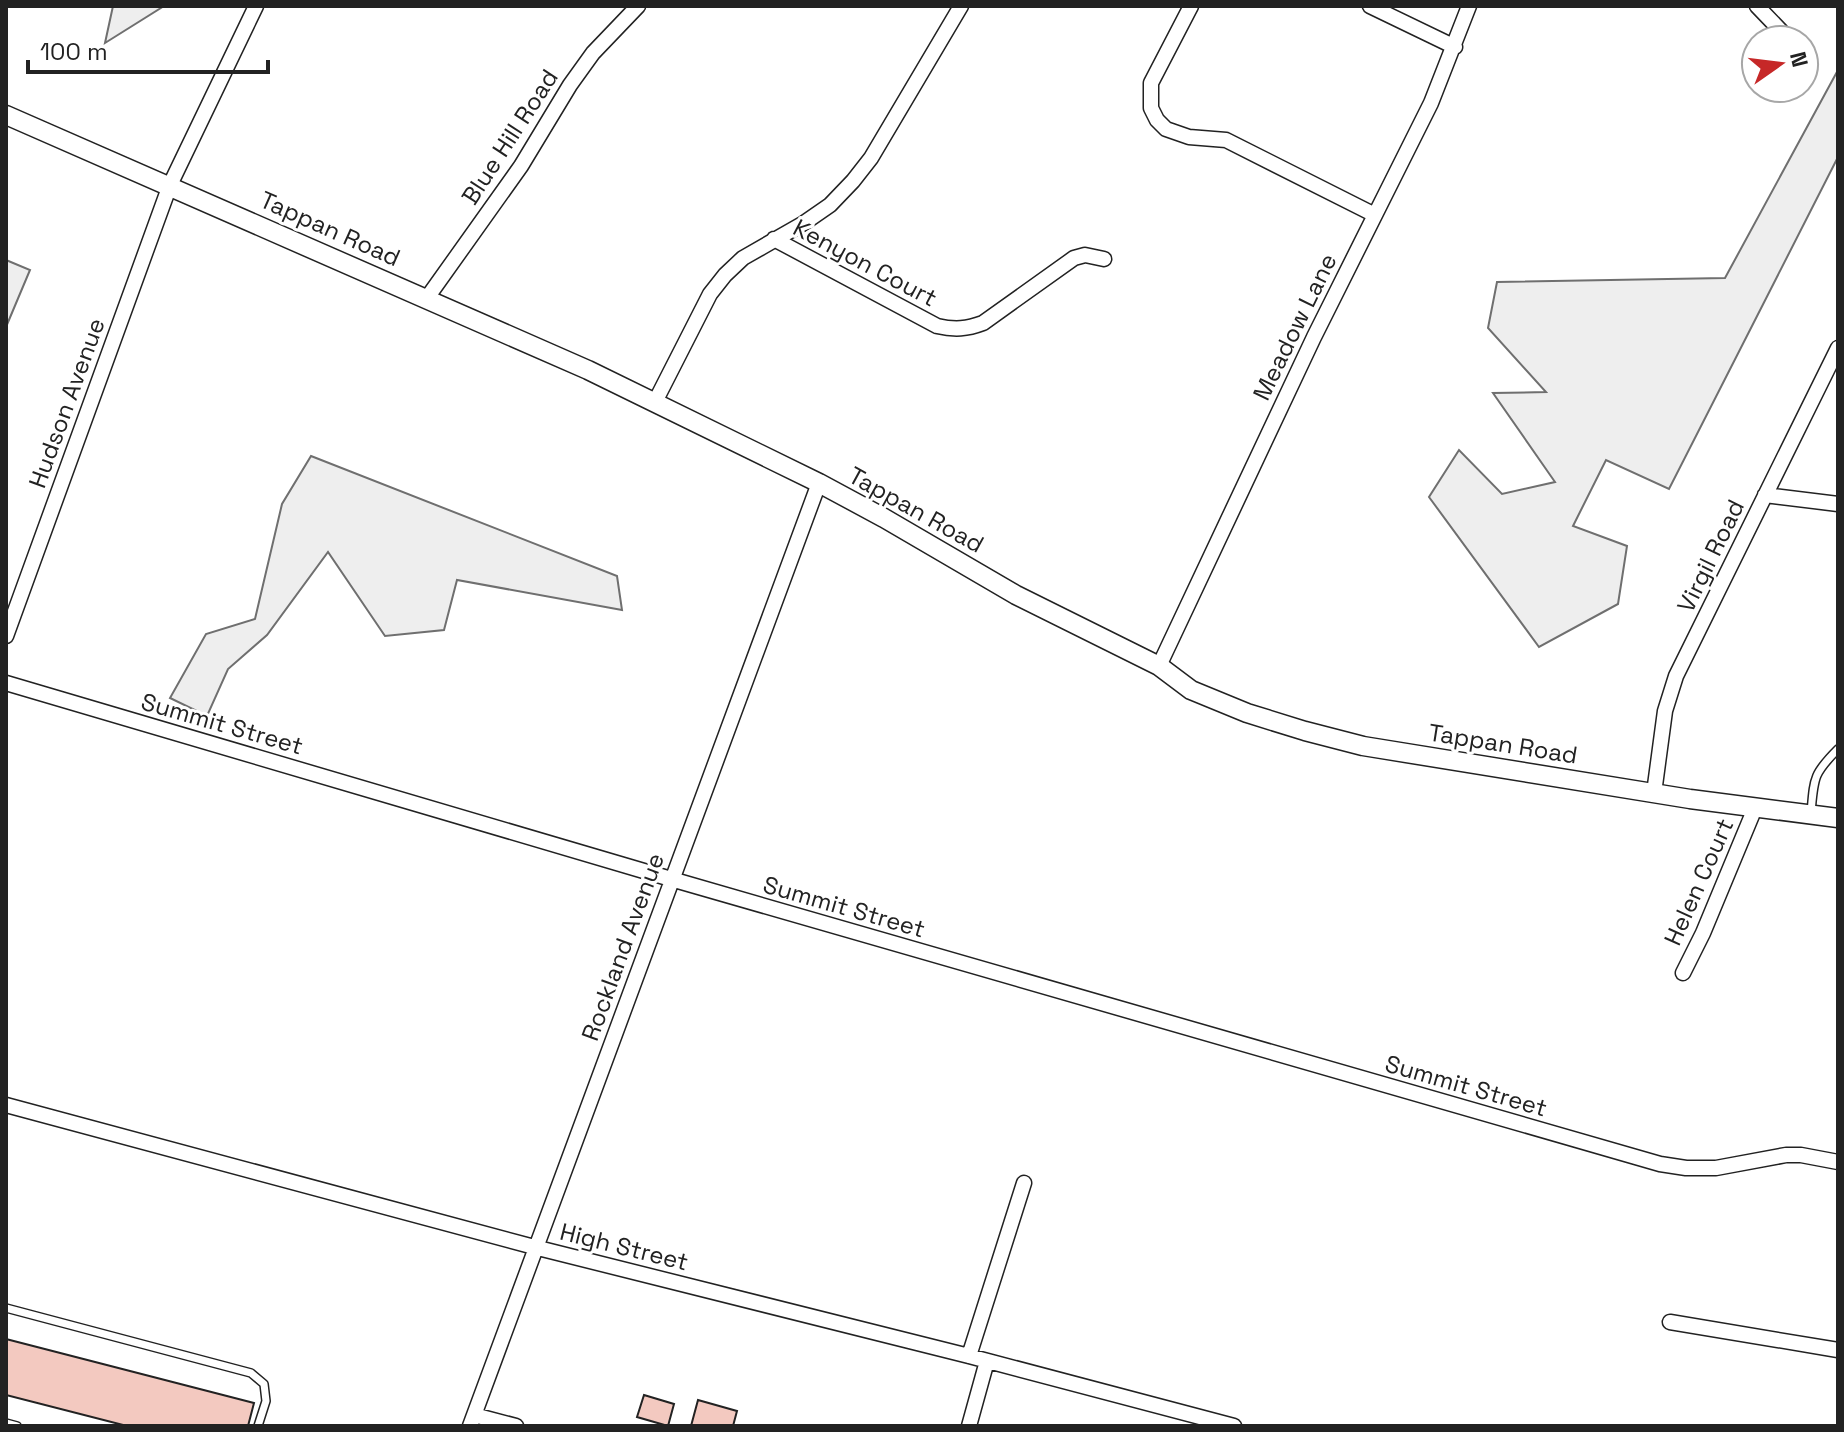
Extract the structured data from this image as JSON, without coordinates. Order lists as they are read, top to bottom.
{
  "streets": {
    "street": [
      "Blue Hill Road",
      "Tappan Road",
      "Kenyon Court",
      "Meadow Lane",
      "Hudson Avenue",
      "Virgil Road",
      "Summit Street",
      "Helen Court",
      "Rockland Avenue",
      "High Street"
    ]
  },
  "crossings": [
    ["Blue Hill Road", "Tappan Road"],
    ["Tappan Road", "Meadow Lane"],
    ["Tappan Road", "Hudson Avenue"],
    ["Tappan Road", "Virgil Road"],
    ["Tappan Road", "Helen Court"],
    ["Tappan Road", "Rockland Avenue"],
    ["Summit Street", "Rockland Avenue"],
    ["Rockland Avenue", "High Street"]
  ],
  "scale_bar": "100 m",
  "north": "right"
}
